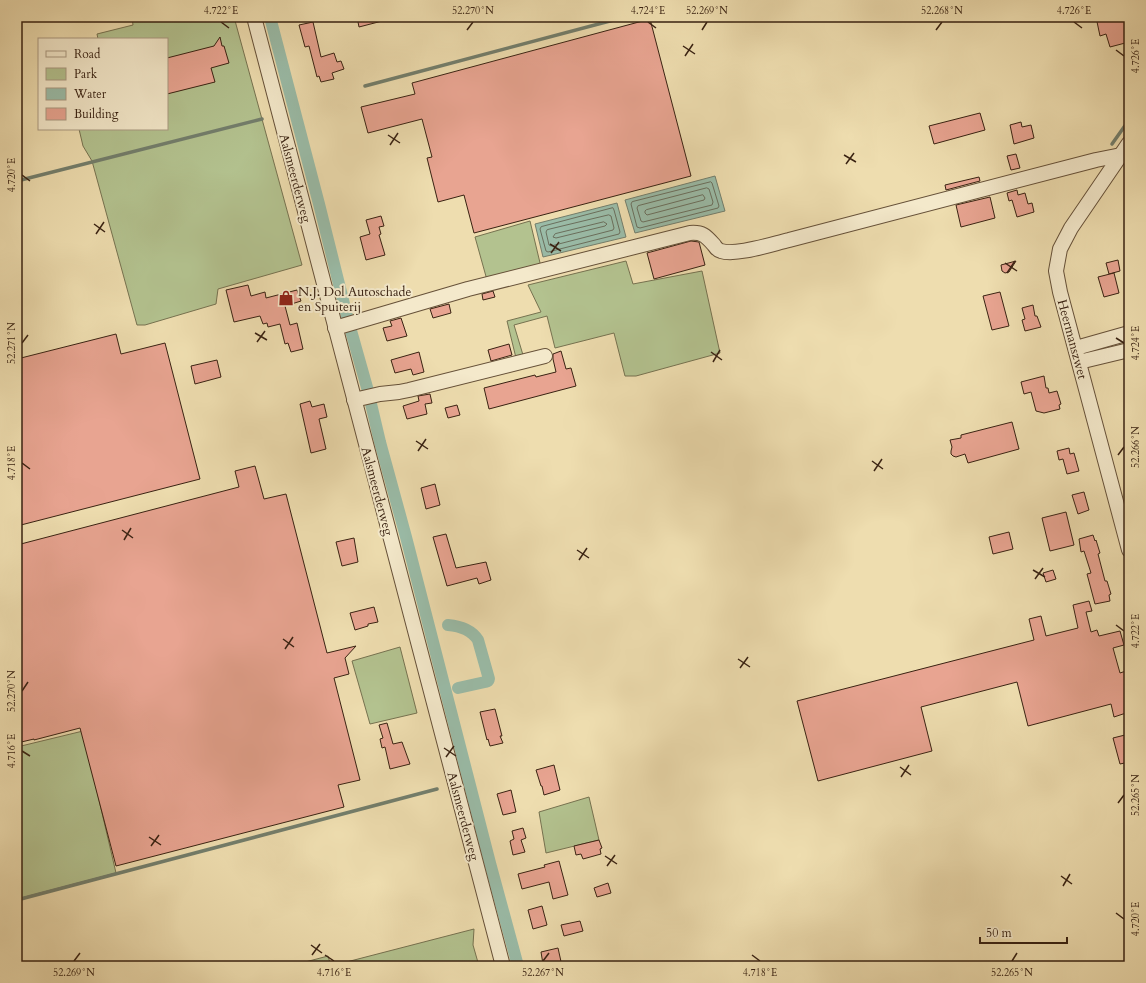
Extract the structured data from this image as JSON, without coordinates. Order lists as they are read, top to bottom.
{
  "streets": {
    "street": ["Aalsmeerderweg", "Heermanszwet"]
  },
  "places": {
    "shop": ["N.J. Dol Autoschade en Spuiterij"]
  },
  "legend": [
    "Road",
    "Park",
    "Water",
    "Building"
  ],
  "scale_bar": "50 m",
  "coordinates": [
    "4.722°E",
    "52.270°N",
    "4.724°E",
    "52.269°N",
    "52.268°N",
    "4.726°E",
    "4.720°E",
    "52.271°N",
    "52.266°N",
    "4.718°E",
    "4.716°E",
    "52.265°N",
    "52.267°N"
  ]
}
